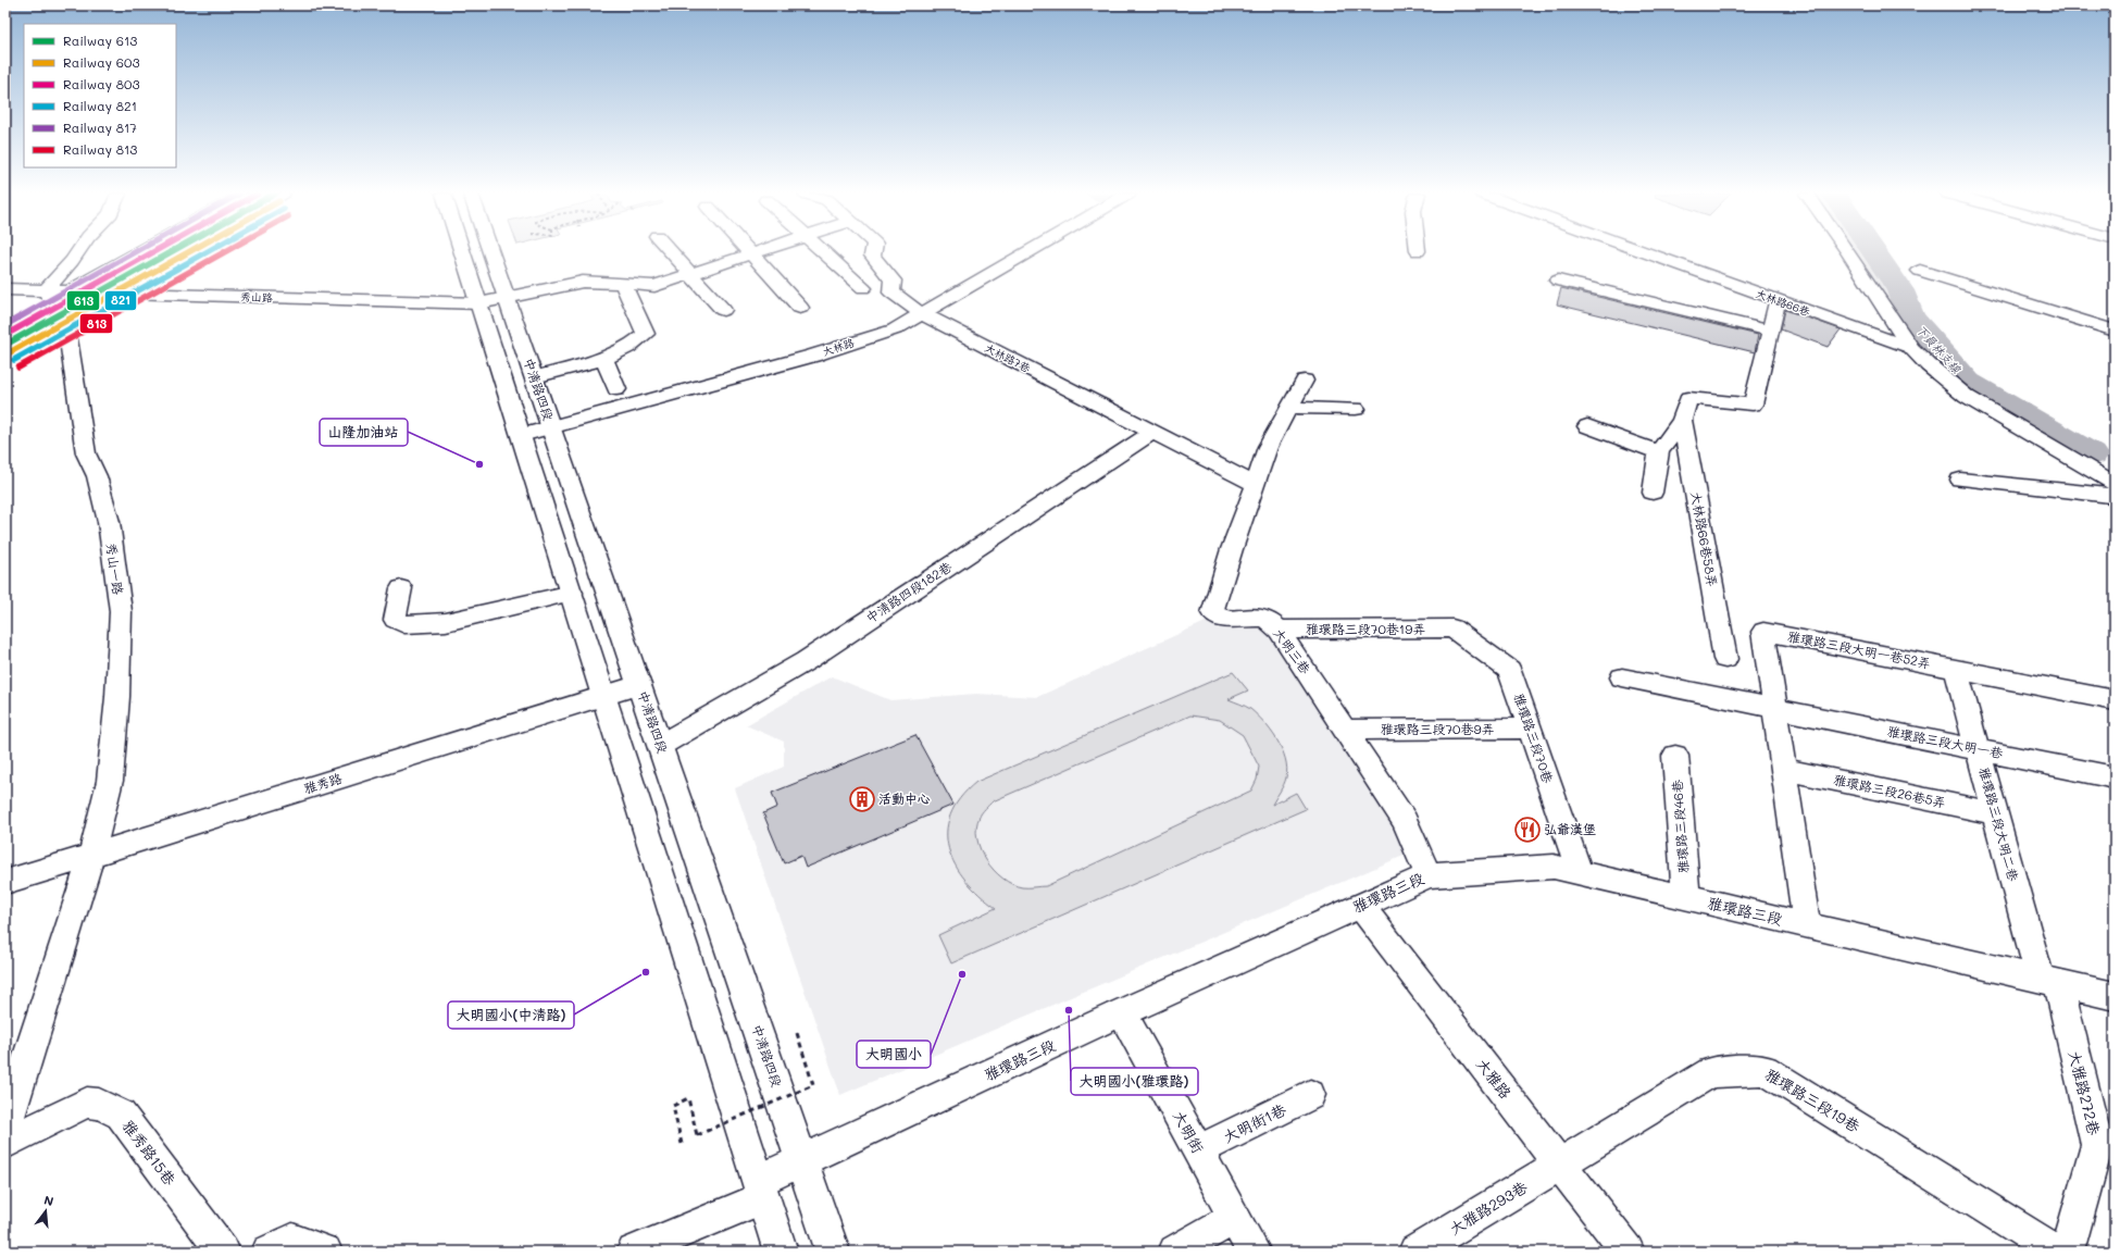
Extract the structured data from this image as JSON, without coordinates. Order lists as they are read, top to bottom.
{
  "streets": {
    "main road": ["中清路四段"],
    "street": [
      "秀山路",
      "大林路66巷",
      "大林路",
      "大林路7巷",
      "大林路66巷58弄",
      "秀山一路",
      "中清路四段182巷",
      "雅環路三段70巷19弄",
      "雅環路三段大明一巷52弄",
      "大明三巷",
      "雅環路三段70巷9弄",
      "雅環路三段70巷",
      "雅環路三段大明一巷",
      "雅秀路",
      "雅環路三段26巷5弄",
      "雅環路三段大明二巷",
      "雅環路三段46巷",
      "雅環路三段",
      "大雅路",
      "大雅路272巷",
      "雅環路三段19巷",
      "大明街1巷",
      "大明街",
      "雅秀路15巷",
      "大雅路293巷"
    ]
  },
  "crossings": [
    ["秀山路", "中清路四段"],
    ["秀山路", "秀山一路"],
    ["大林路66巷", "大林路66巷58弄"],
    ["大林路", "大林路7巷"],
    ["大林路", "中清路四段"],
    ["大林路7巷", "中清路四段182巷"],
    ["大林路7巷", "大明三巷"],
    ["中清路四段", "中清路四段182巷"],
    ["中清路四段", "雅秀路"],
    ["中清路四段", "雅環路三段"],
    ["秀山一路", "雅秀路"],
    ["雅環路三段70巷19弄", "大明三巷"],
    ["雅環路三段70巷19弄", "雅環路三段70巷"],
    ["雅環路三段大明一巷52弄", "雅環路三段大明一巷"],
    ["雅環路三段大明一巷52弄", "雅環路三段大明二巷"],
    ["大明三巷", "雅環路三段70巷9弄"],
    ["大明三巷", "雅環路三段"],
    ["雅環路三段70巷9弄", "雅環路三段70巷"],
    ["雅環路三段70巷", "雅環路三段"],
    ["雅環路三段大明一巷", "雅環路三段大明二巷"],
    ["雅環路三段26巷5弄", "雅環路三段大明二巷"],
    ["雅環路三段大明二巷", "雅環路三段"],
    ["雅環路三段大明二巷", "大雅路272巷"],
    ["雅環路三段46巷", "雅環路三段"],
    ["雅環路三段", "大雅路"],
    ["雅環路三段", "大雅路272巷"],
    ["雅環路三段", "大明街"],
    ["大雅路", "雅環路三段19巷"],
    ["大雅路", "大雅路293巷"],
    ["雅環路三段19巷", "大雅路293巷"],
    ["大明街1巷", "大明街"]
  ],
  "water": ["下員林支線"],
  "places": {
    "other": [
      "山隆加油站",
      "大明國小(中清路)",
      "大明國小",
      "大明國小(雅環路)"
    ],
    "building": ["活動中心"],
    "restaurant": ["弘爺漢堡"]
  },
  "lines": [
    "rail line 613",
    "rail line 603",
    "rail line 803",
    "rail line 821",
    "rail line 817",
    "rail line 813"
  ],
  "legend": [
    "Railway 613",
    "Railway 603",
    "Railway 803",
    "Railway 821",
    "Railway 817",
    "Railway 813"
  ],
  "north": "top"
}
